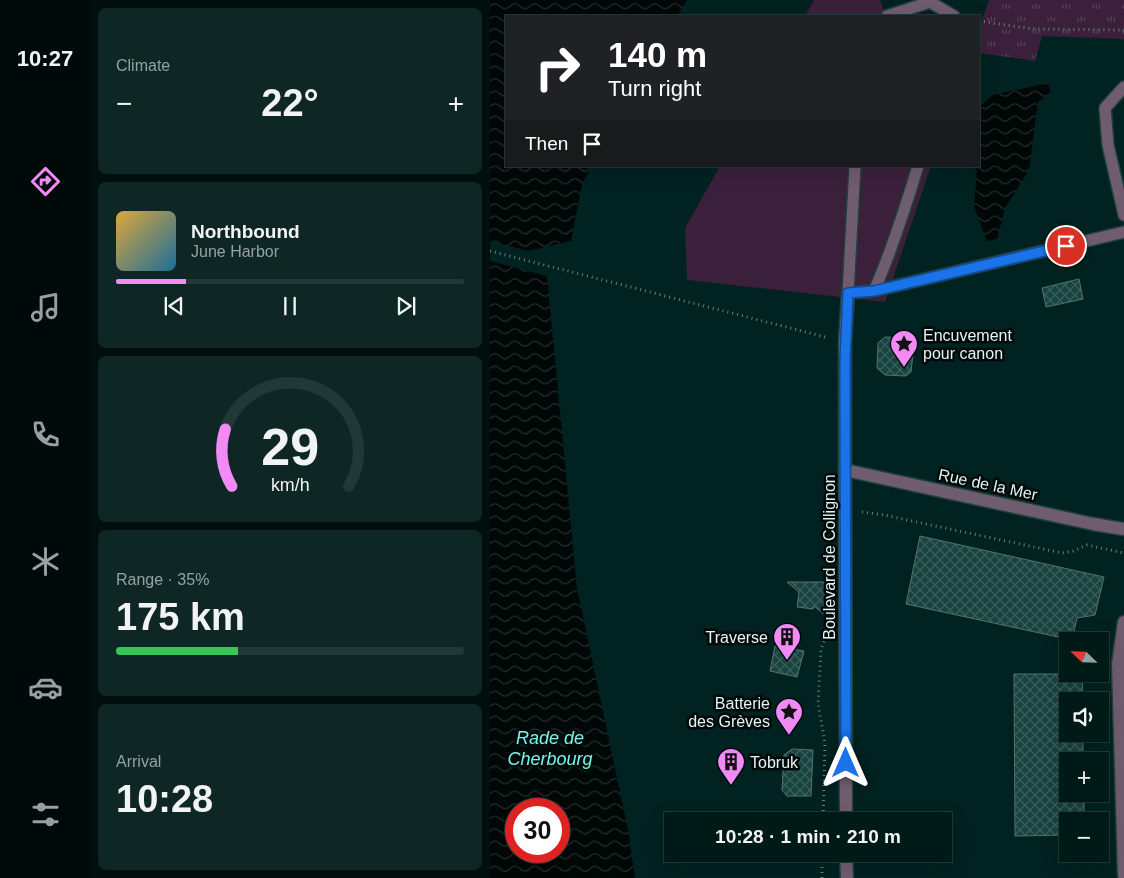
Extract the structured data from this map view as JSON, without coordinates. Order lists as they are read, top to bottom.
{
  "streets": {
    "street": ["Rue de la Mer", "Boulevard de Collignon"]
  },
  "crossings": [
    ["Rue de la Mer", "Boulevard de Collignon"]
  ],
  "water": ["Rade de Cherbourg"],
  "places": {
    "place": ["Encuvement pour canon", "Batterie des Grèves"],
    "building": ["Traverse", "Tobruk"]
  },
  "north": "top left",
  "page": {
    "tabs": "10:27",
    "tile": [
      "Climate",
      ["Range · 35%", "175 km"],
      ["Arrival", "10:28"]
    ],
    "turn": ["140 m", "Turn right"],
    "heat": ["−", "22°", "+"],
    "then": "Then",
    "song": ["Northbound", "June Harbor"],
    "map_buttons": ["+", "−"],
    "limit": "30",
    "trip": "10:28 · 1 min · 210 m",
    "gauge": ["29", "km/h"]
  }
}
